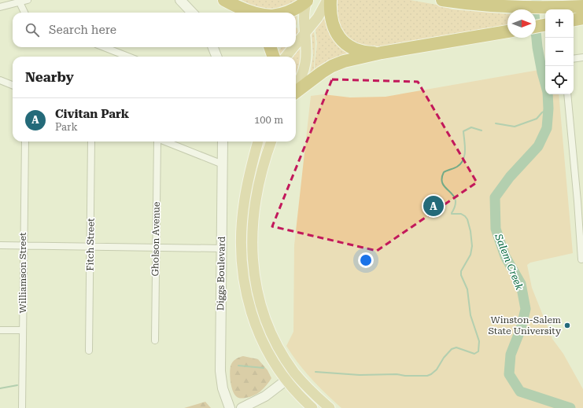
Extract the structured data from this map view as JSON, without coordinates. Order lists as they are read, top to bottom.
{
  "streets": {
    "street": [
      "Gholson Avenue",
      "Fitch Street",
      "Williamson Street",
      "Diggs Boulevard"
    ]
  },
  "water": ["Salem Creek"],
  "places": ["Winston-Salem State University"],
  "north": "right",
  "page": {
    "map_buttons": ["+", "−"],
    "search": "Search here",
    "heading": "Nearby",
    "list": [
      {
        "mark": "A",
        "name": "Civitan Park",
        "note": "Park",
        "value": "100 m"
      }
    ],
    "pins": "A"
  }
}
